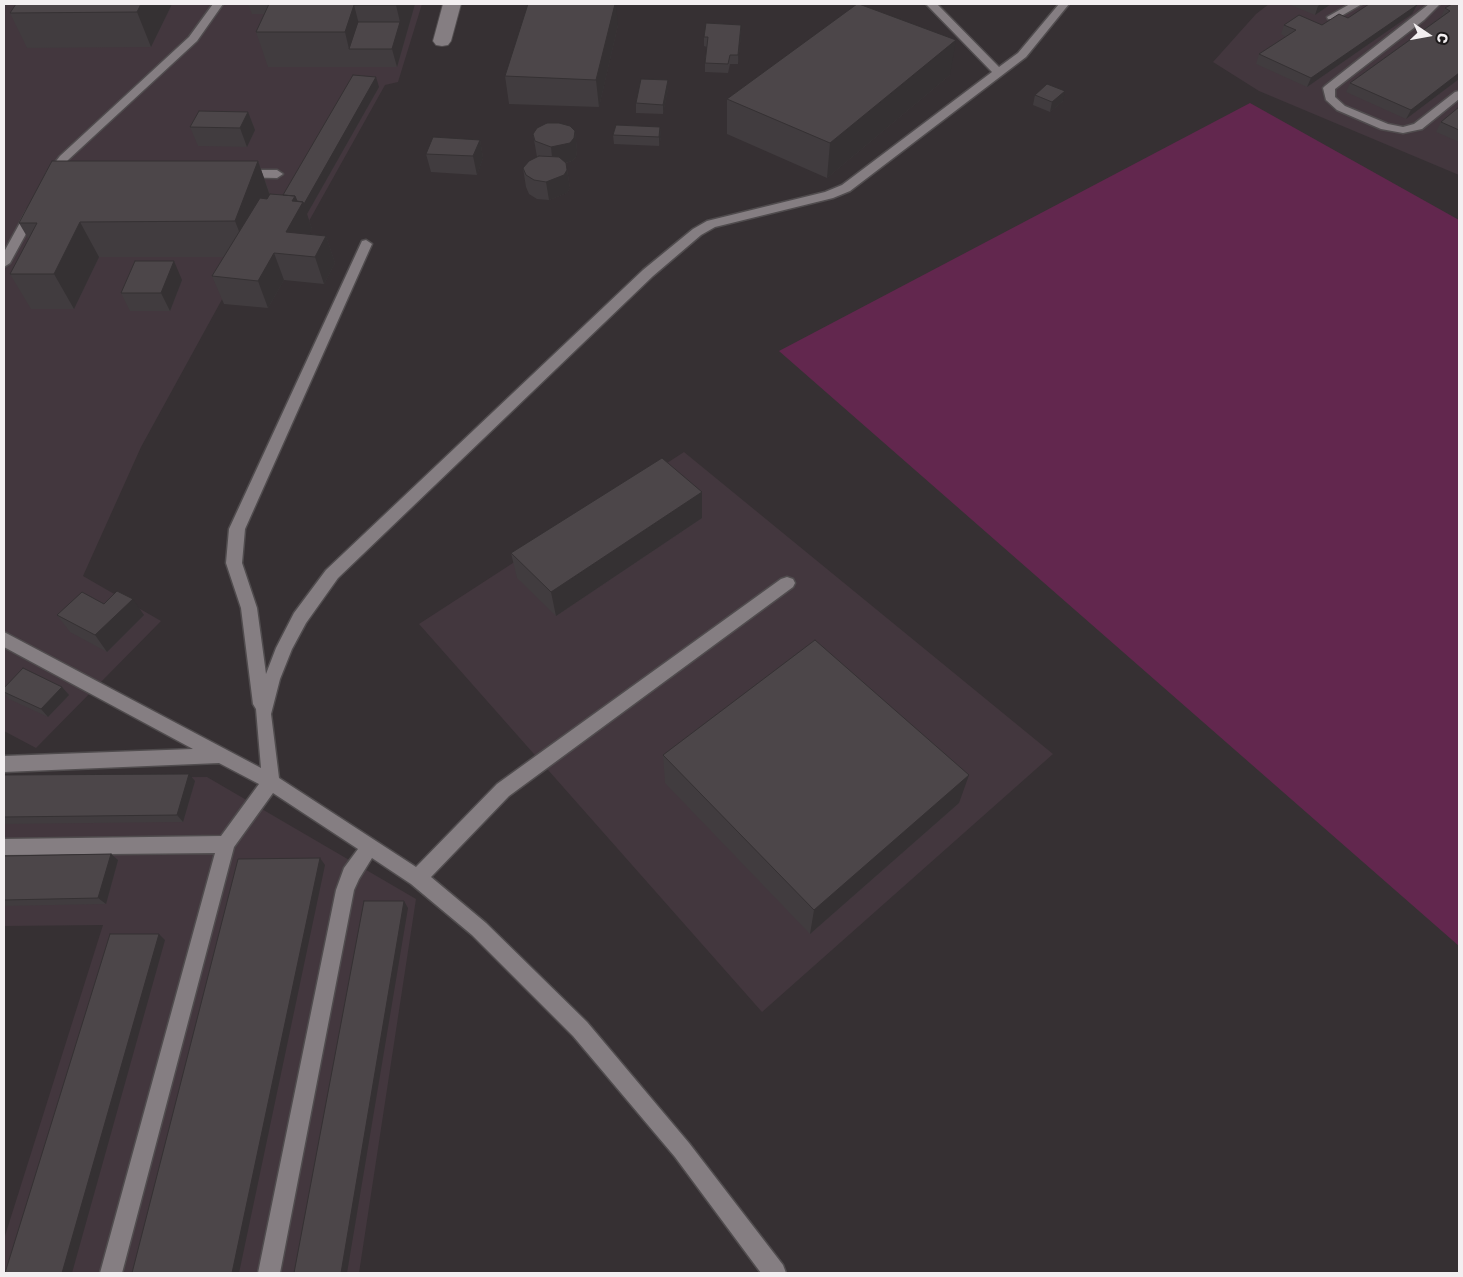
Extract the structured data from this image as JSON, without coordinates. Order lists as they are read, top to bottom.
{
  "north": "right"
}
